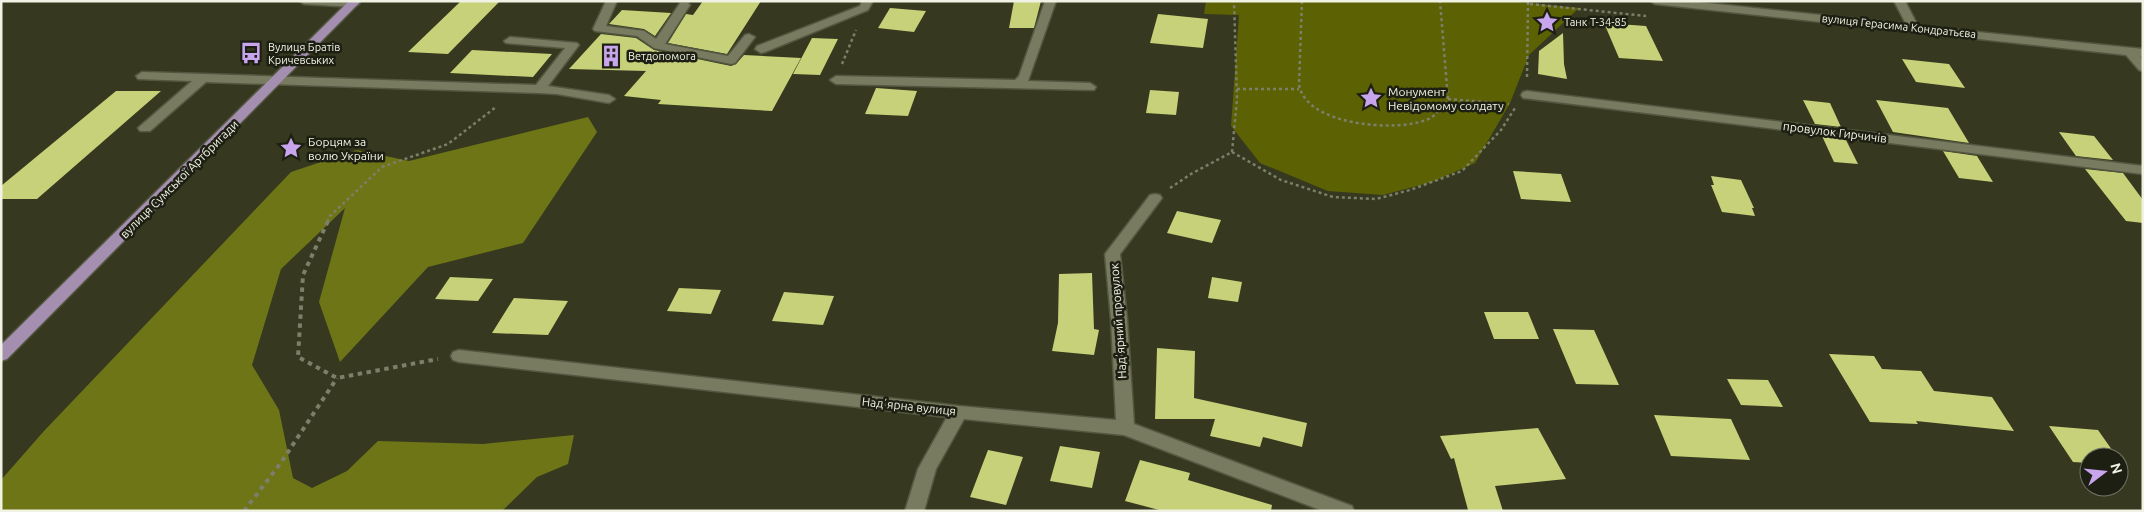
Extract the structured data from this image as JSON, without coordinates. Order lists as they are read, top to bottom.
{
  "streets": {
    "main road": ["вулиця Сумської Артбригади"],
    "street": [
      "вулиця Герасима Кондратьєва",
      "провулок Гирчичів",
      "Надʼярний провулок",
      "Надʼярна вулиця"
    ]
  },
  "crossings": [
    ["Надʼярний провулок", "Надʼярна вулиця"]
  ],
  "places": {
    "place": ["Танк Т-34-85", "Монумент Невідомому солдату", "Борцям за волю України"],
    "bus stop": ["Вулиця Братів Кричевських"],
    "building": ["Ветдопомога"]
  },
  "north": "right"
}
